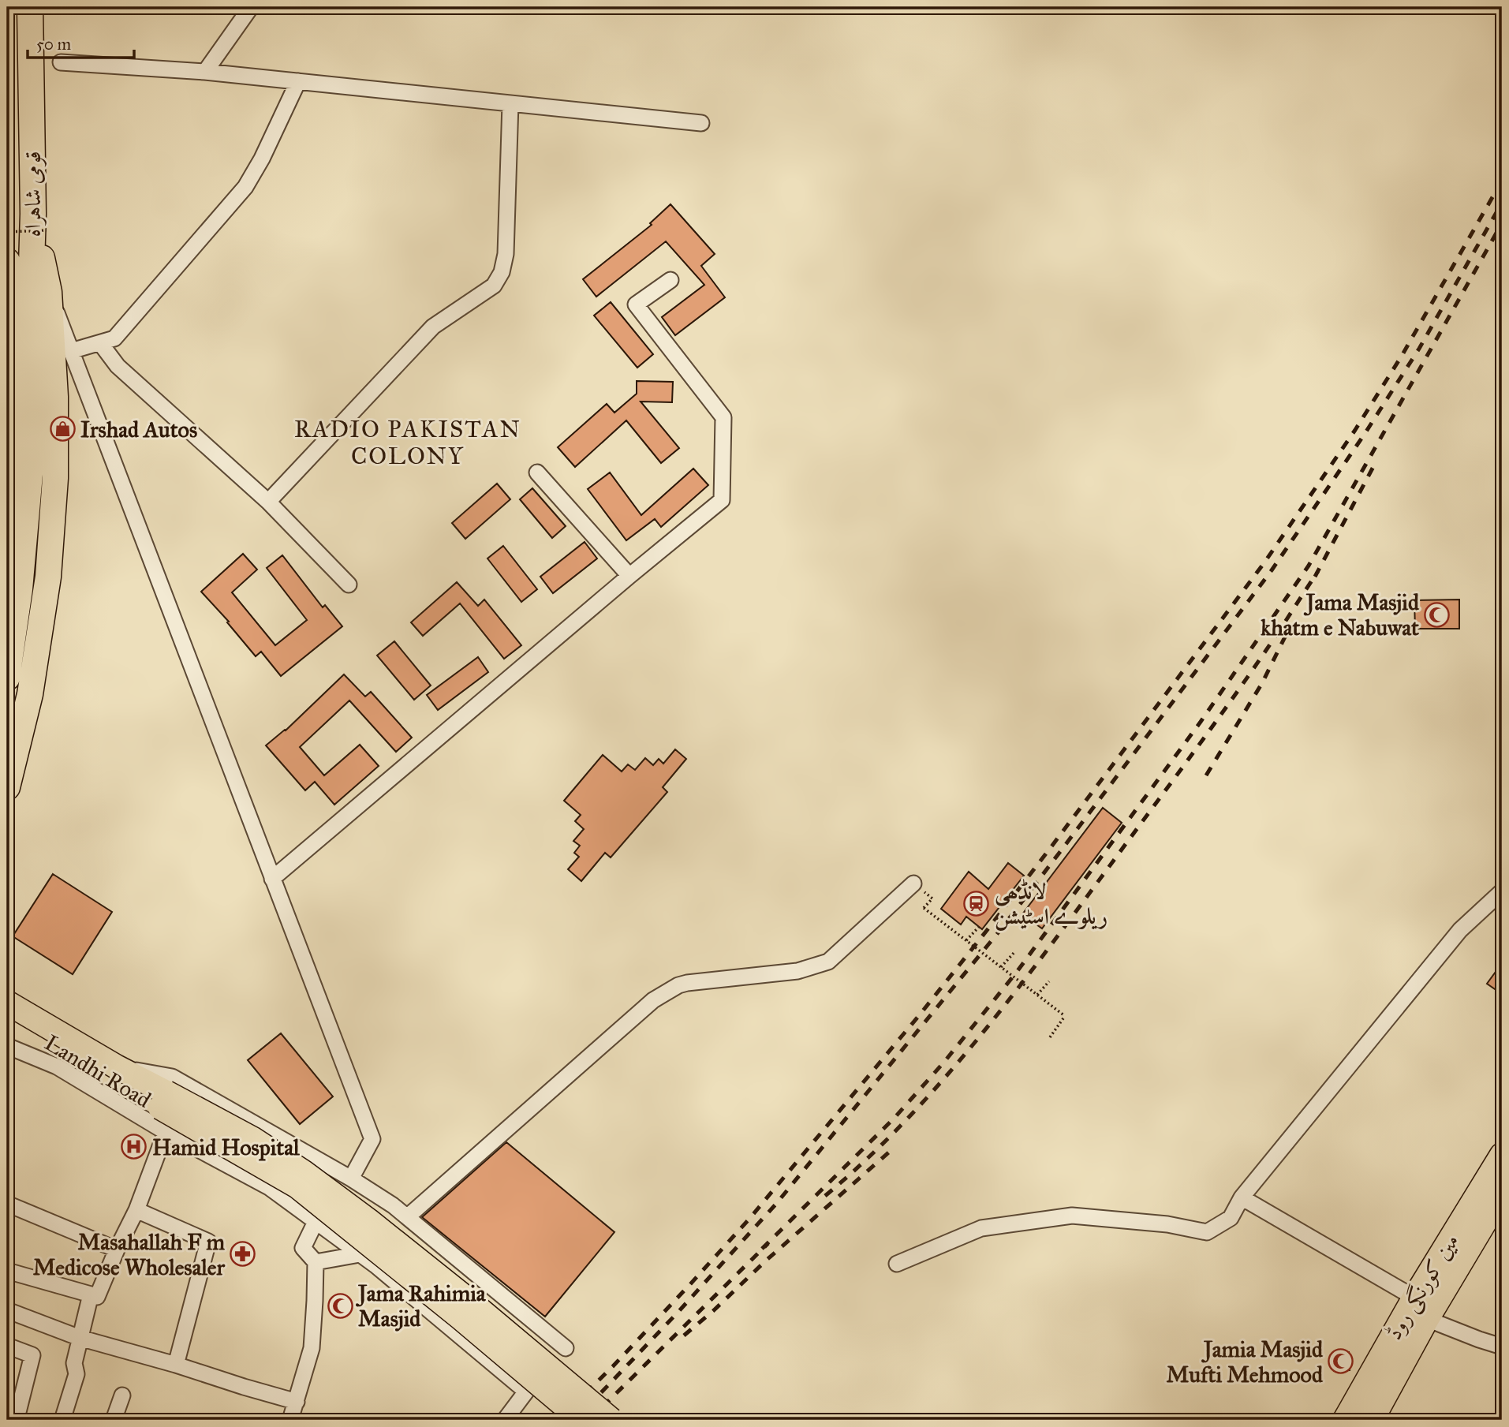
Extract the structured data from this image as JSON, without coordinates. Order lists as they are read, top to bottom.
{
  "streets": {
    "highway": ["قومی شاہراہ"],
    "main road": ["Landhi Road", "مین کورنگی روڈ"]
  },
  "districts": ["RADIO PAKISTAN COLONY"],
  "places": {
    "shop": ["Irshad Autos"],
    "mosque": ["Jama Masjid khatm e Nabuwat", "Jama Rahimia Masjid", "Jamia Masjid Mufti Mehmood"],
    "station": ["لانڈھی ریلوے اسٹیشن"],
    "hospital": ["Hamid Hospital"],
    "pharmacy": ["Masahallah F m Medicose Wholesaler"]
  },
  "scale_bar": "50 m"
}
